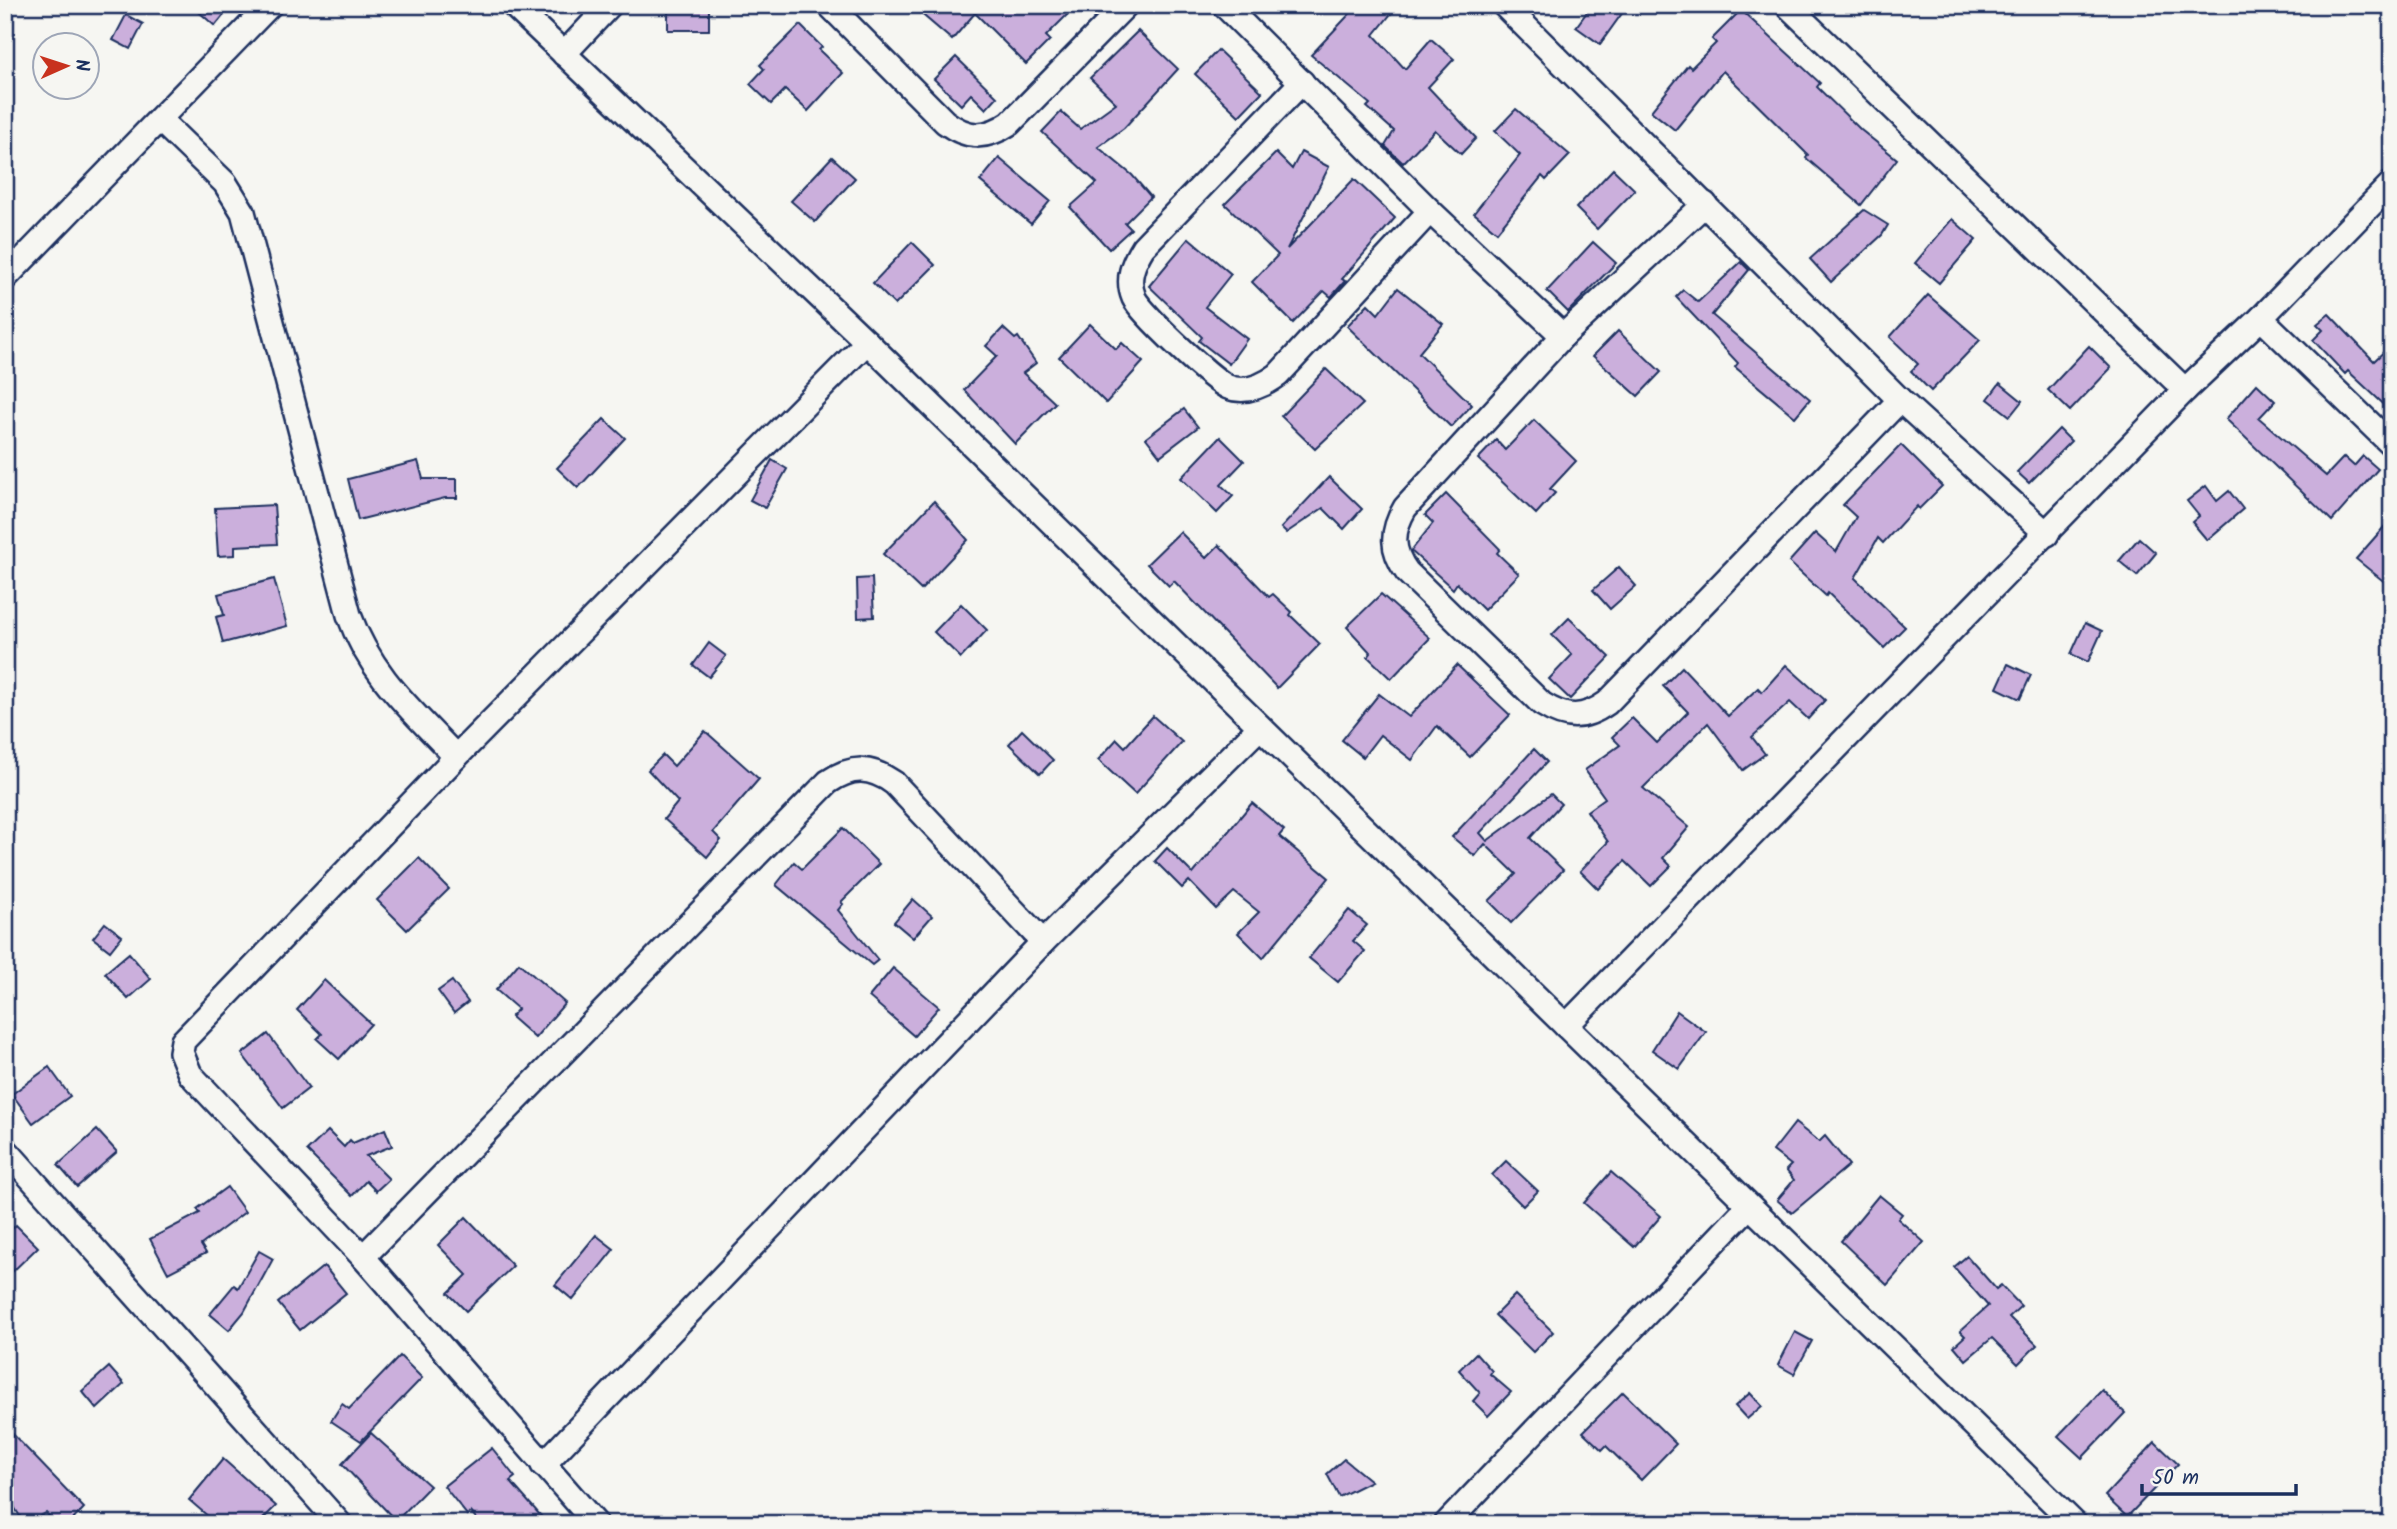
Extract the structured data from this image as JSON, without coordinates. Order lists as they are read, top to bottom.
{
  "scale_bar": "50 m",
  "north": "right"
}
